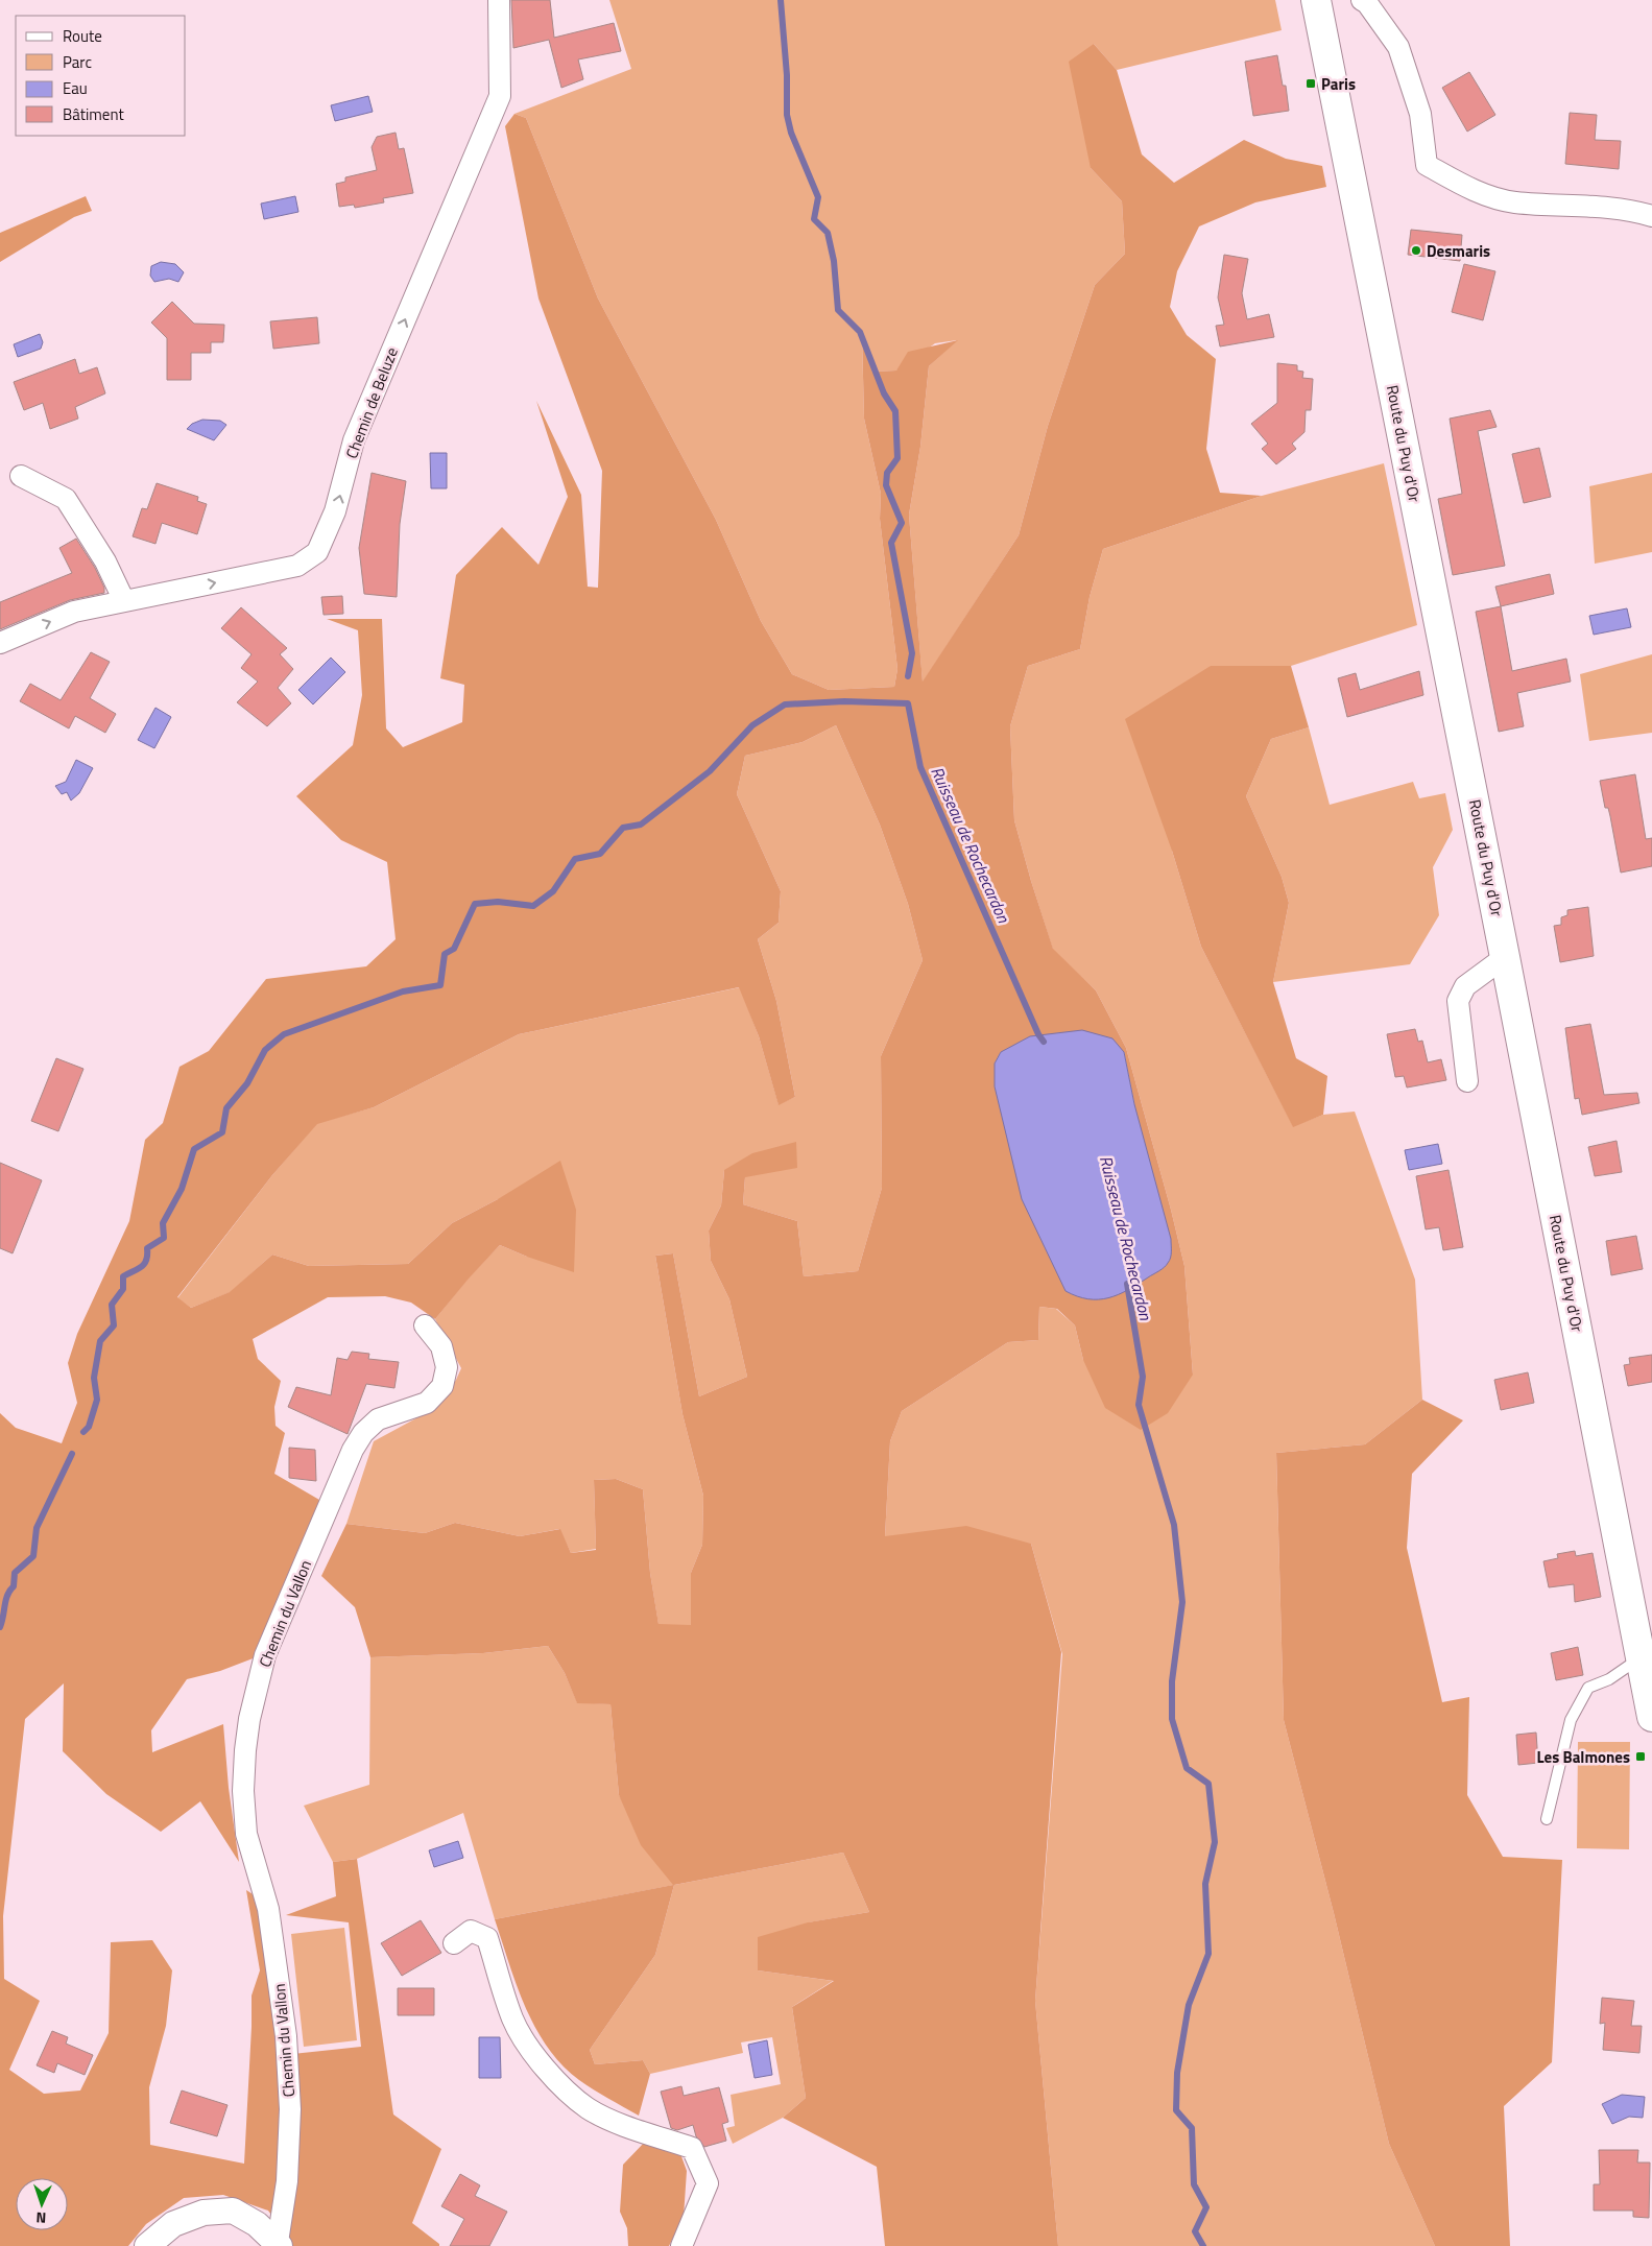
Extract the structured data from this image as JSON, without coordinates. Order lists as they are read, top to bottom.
{
  "streets": {
    "main road": ["Route du Puy d'Or"],
    "street": ["Chemin de Beluze", "Chemin du Vallon"]
  },
  "one_way": ["Chemin de Beluze"],
  "water": ["Ruisseau de Rochecardon"],
  "places": {
    "transit": ["Paris", "Les Balmones"],
    "other": ["Desmaris"]
  },
  "legend": [
    "Route",
    "Parc",
    "Eau",
    "Bâtiment"
  ],
  "north": "bottom"
}
